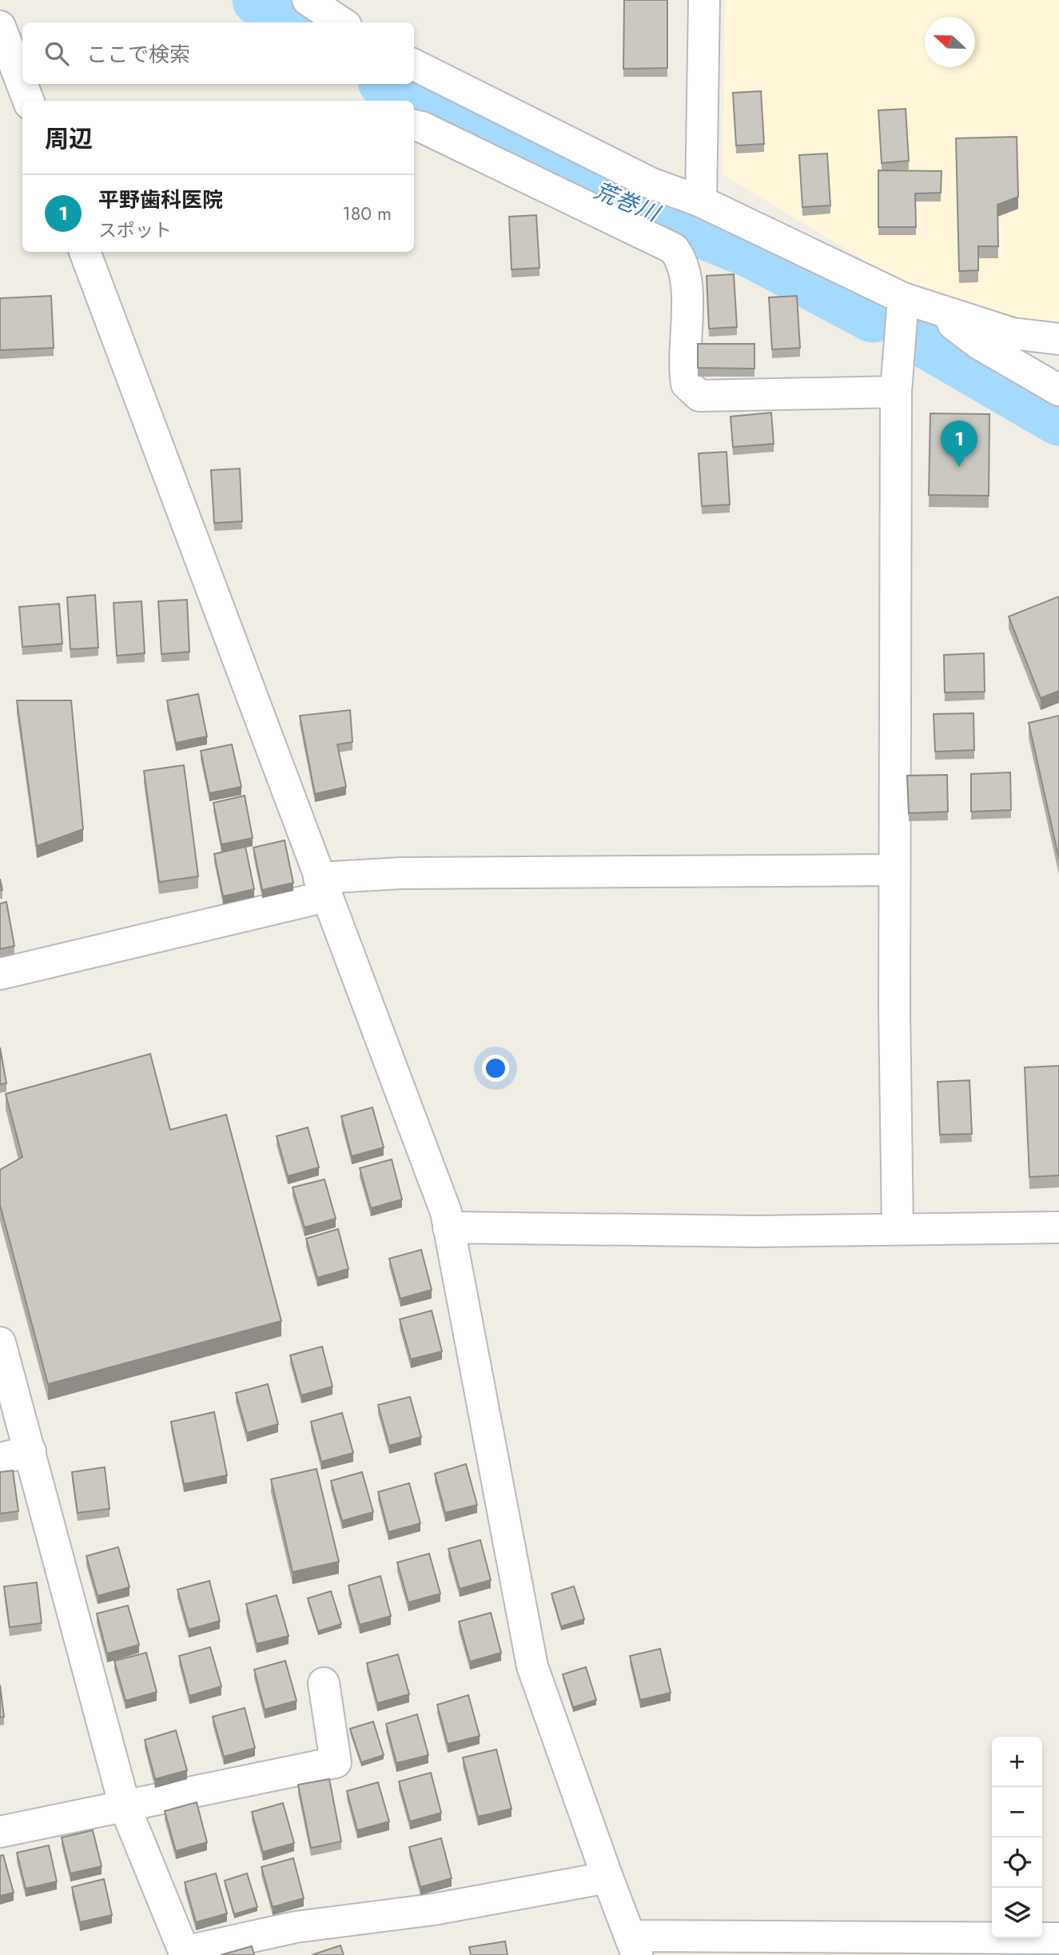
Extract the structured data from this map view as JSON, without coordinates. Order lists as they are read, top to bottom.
{
  "water": ["荒巻川"],
  "north": "left",
  "page": {
    "search": "ここで検索",
    "heading": "周辺",
    "list": [
      {
        "mark": "1",
        "name": "平野歯科医院",
        "note": "スポット",
        "value": "180 m"
      }
    ],
    "pins": "1",
    "map_buttons": ["+", "−"]
  }
}
